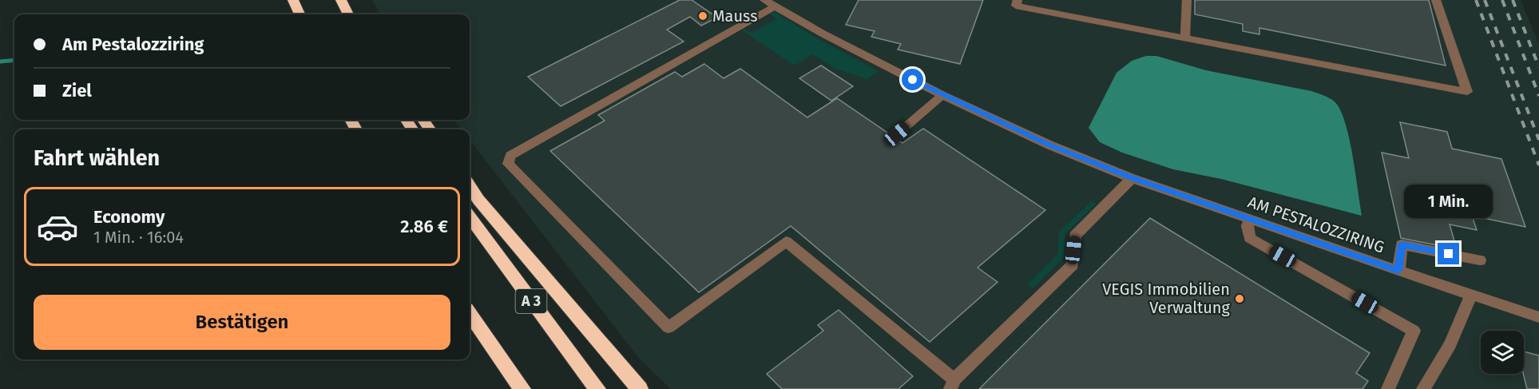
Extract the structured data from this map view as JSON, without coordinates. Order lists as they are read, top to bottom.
{
  "streets": {
    "highway": ["A 3"],
    "street": ["AM PESTALOZZIRING"]
  },
  "places": ["Mauss", "VEGIS Immobilien Verwaltung"],
  "page": {
    "banner": ["Am Pestalozziring", "Ziel"],
    "heading": "Fahrt wählen",
    "bubble": "1 Min.",
    "list": [
      {
        "name": "Economy",
        "note": "1 Min. · 16:04",
        "value": "2.86 €"
      }
    ],
    "buttons": "Bestätigen"
  }
}
